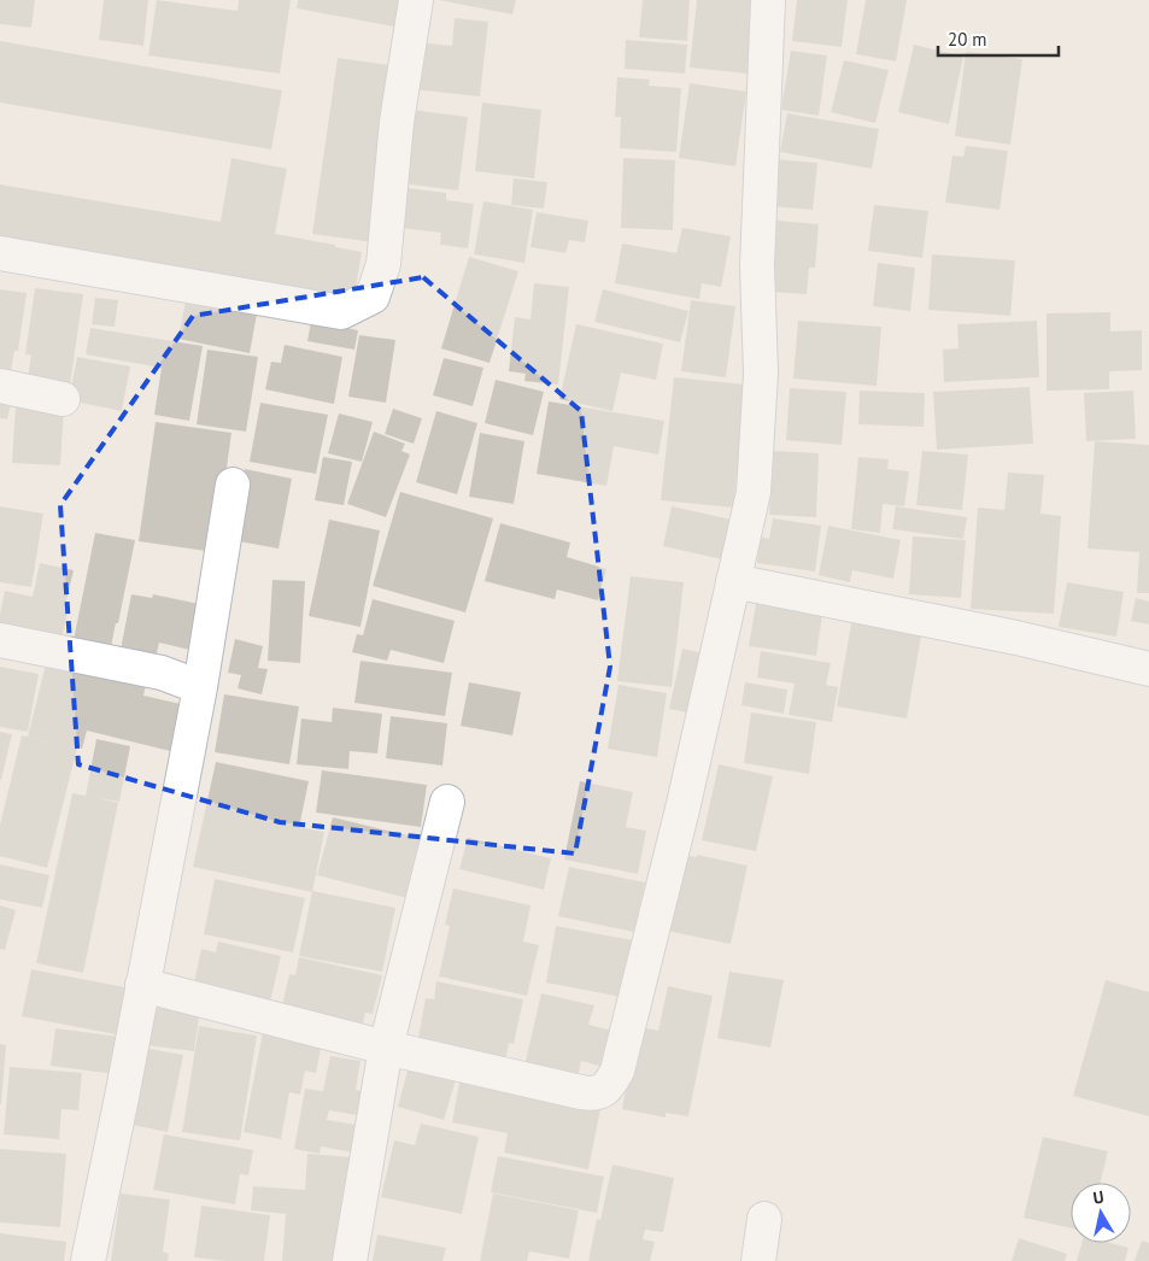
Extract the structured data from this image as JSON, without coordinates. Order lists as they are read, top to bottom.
{
  "scale_bar": "20 m",
  "north": "top"
}
